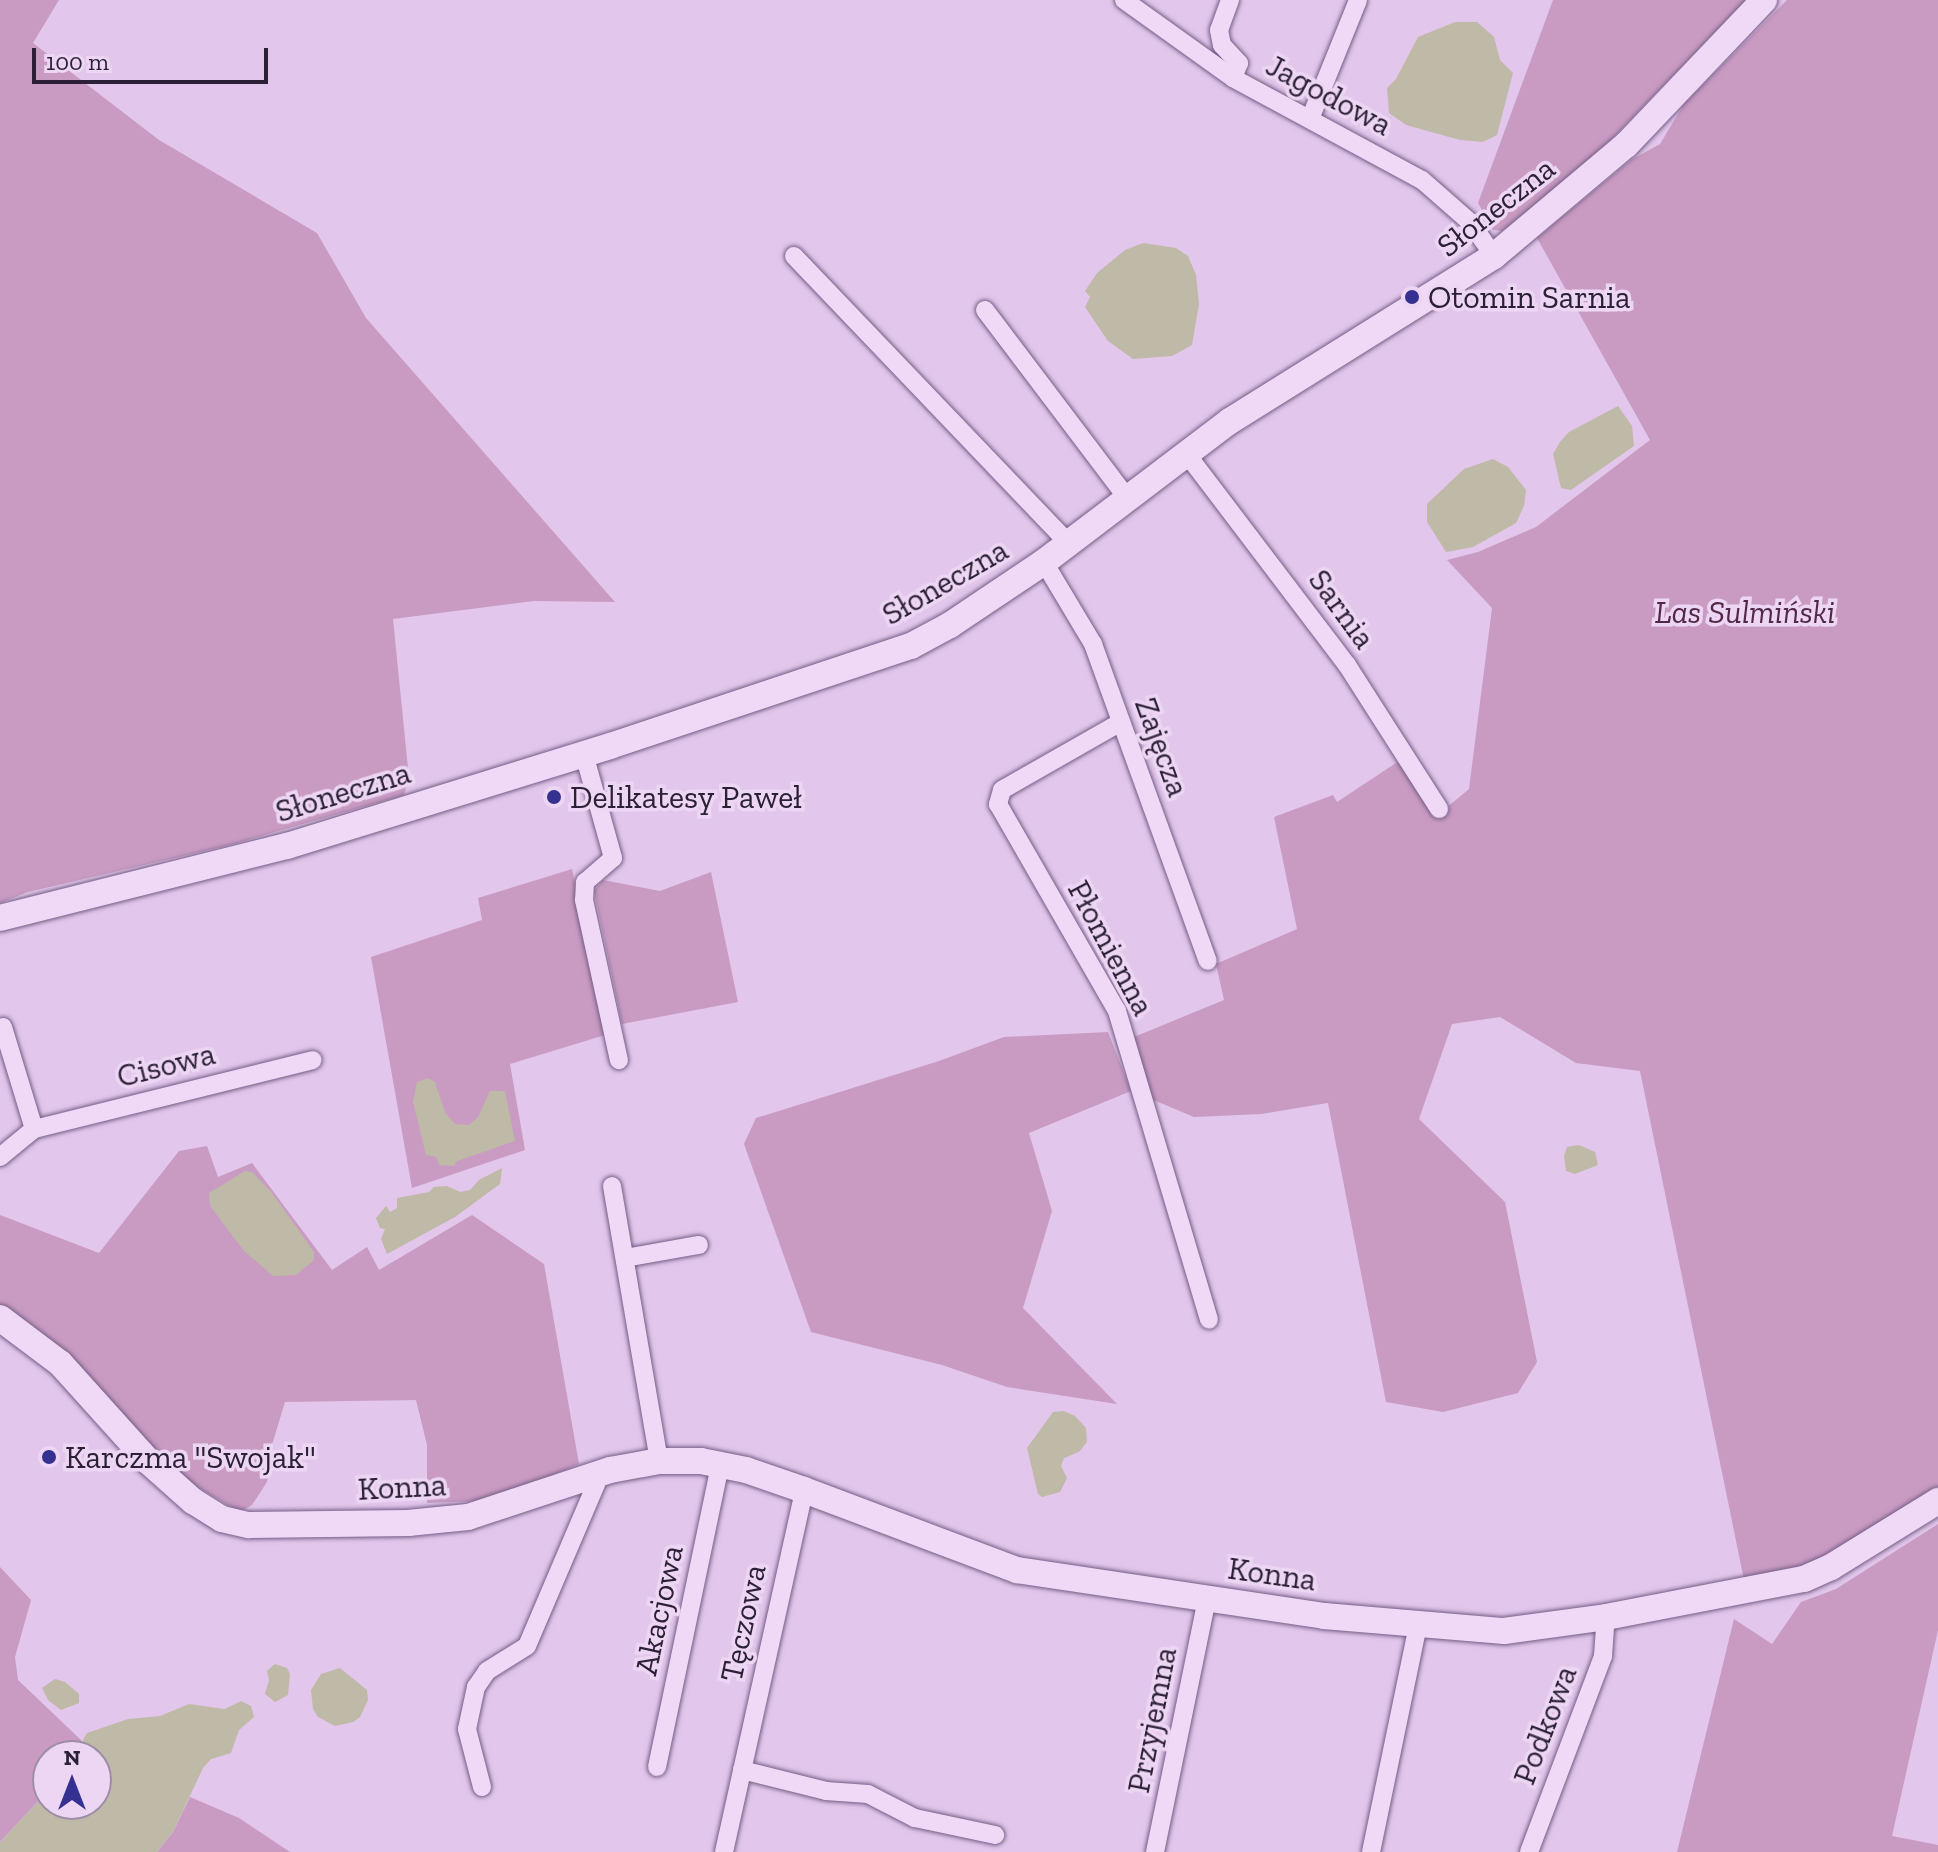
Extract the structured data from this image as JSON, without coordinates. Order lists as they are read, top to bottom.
{
  "streets": {
    "street": [
      "Jagodowa",
      "Słoneczna",
      "Sarnia",
      "Zajęcza",
      "Płomienna",
      "Cisowa",
      "Konna",
      "Akacjowa",
      "Tęczowa",
      "Przyjemna",
      "Podkowa"
    ]
  },
  "crossings": [
    ["Jagodowa", "Słoneczna"],
    ["Słoneczna", "Sarnia"],
    ["Słoneczna", "Zajęcza"],
    ["Zajęcza", "Płomienna"],
    ["Konna", "Akacjowa"],
    ["Konna", "Tęczowa"],
    ["Konna", "Przyjemna"],
    ["Konna", "Podkowa"]
  ],
  "parks": ["Las Sulmiński"],
  "places": ["Otomin Sarnia", "Delikatesy Paweł", "Karczma \"Swojak\""],
  "scale_bar": "100 m",
  "north": "top"
}
